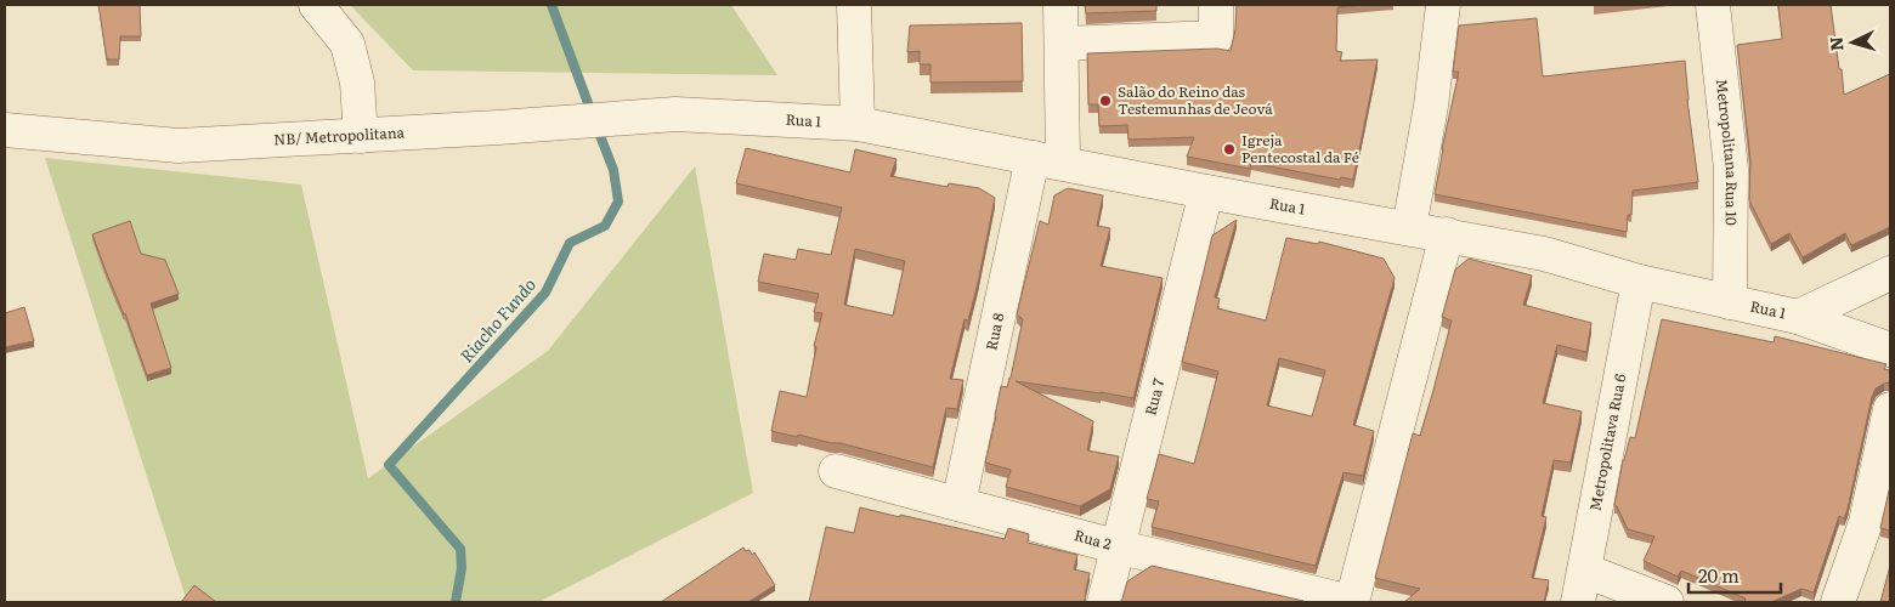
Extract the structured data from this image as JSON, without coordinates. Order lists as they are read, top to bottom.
{
  "streets": {
    "street": [
      "Rua 1",
      "NB/ Metropolitana",
      "Metropolitana Rua 10",
      "Rua 8",
      "Rua 7",
      "Metropolitava Rua 6",
      "Rua 2"
    ]
  },
  "crossings": [
    ["Rua 1", "NB/ Metropolitana"],
    ["Rua 1", "Metropolitana Rua 10"],
    ["Rua 1", "Rua 8"],
    ["Rua 1", "Rua 7"],
    ["Rua 1", "Metropolitava Rua 6"],
    ["Rua 8", "Rua 2"],
    ["Rua 7", "Rua 2"]
  ],
  "water": ["Riacho Fundo"],
  "places": ["Salão do Reino das Testemunhas de Jeová", "Igreja Pentecostal da Fé"],
  "scale_bar": "20 m",
  "north": "left"
}
